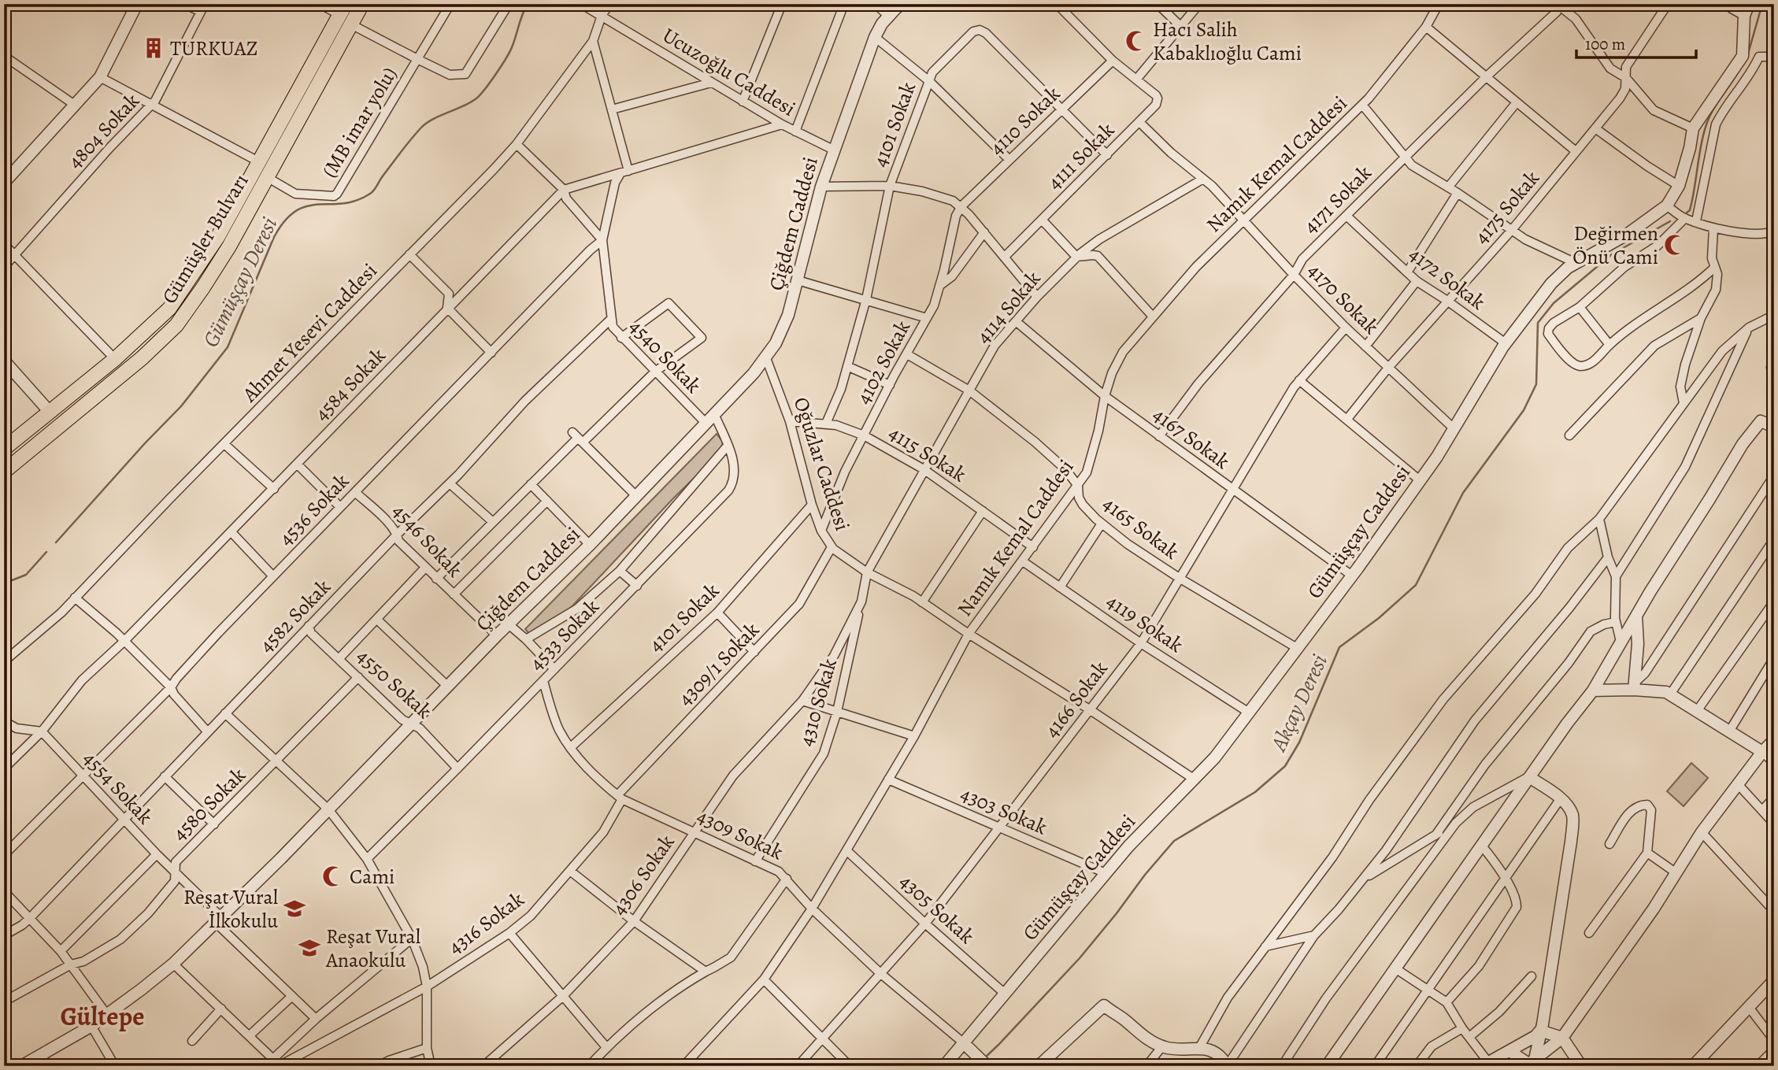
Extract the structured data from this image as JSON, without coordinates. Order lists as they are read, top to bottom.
{
  "streets": {
    "main road": ["Gümüşler Bulvarı"],
    "street": [
      "Ucuzoğlu Caddesi",
      "4110 Sokak",
      "(MB imar yolu)",
      "4101 Sokak",
      "4804 Sokak",
      "4111 Sokak",
      "Namık Kemal Caddesi",
      "4171 Sokak",
      "4175 Sokak",
      "Çiğdem Caddesi",
      "4172 Sokak",
      "4170 Sokak",
      "4114 Sokak",
      "Ahmet Yesevi Caddesi",
      "4540 Sokak",
      "4102 Sokak",
      "4584 Sokak",
      "4167 Sokak",
      "4115 Sokak",
      "Oğuzlar Caddesi",
      "4536 Sokak",
      "4165 Sokak",
      "Gümüşçay Caddesi",
      "4546 Sokak",
      "4582 Sokak",
      "4119 Sokak",
      "4533 Sokak",
      "4309/1 Sokak",
      "4550 Sokak",
      "4166 Sokak",
      "4310 Sokak",
      "4554 Sokak",
      "4580 Sokak",
      "4303 Sokak",
      "4309 Sokak",
      "4306 Sokak",
      "4305 Sokak",
      "4316 Sokak"
    ]
  },
  "crossings": [
    ["Ucuzoğlu Caddesi", "Çiğdem Caddesi"],
    ["Ucuzoğlu Caddesi", "Ahmet Yesevi Caddesi"],
    ["Ucuzoğlu Caddesi", "4584 Sokak"],
    ["4110 Sokak", "4101 Sokak"],
    ["4110 Sokak", "4102 Sokak"],
    ["(MB imar yolu)", "Gümüşler Bulvarı"],
    ["4101 Sokak", "4111 Sokak"],
    ["4101 Sokak", "4115 Sokak"],
    ["4101 Sokak", "Oğuzlar Caddesi"],
    ["4101 Sokak", "4309 Sokak"],
    ["4111 Sokak", "4170 Sokak"],
    ["Namık Kemal Caddesi", "4170 Sokak"],
    ["Namık Kemal Caddesi", "4167 Sokak"],
    ["Namık Kemal Caddesi", "4115 Sokak"],
    ["Namık Kemal Caddesi", "Oğuzlar Caddesi"],
    ["Namık Kemal Caddesi", "4165 Sokak"],
    ["Namık Kemal Caddesi", "4119 Sokak"],
    ["Namık Kemal Caddesi", "4303 Sokak"],
    ["Namık Kemal Caddesi", "4309 Sokak"],
    ["Namık Kemal Caddesi", "4305 Sokak"],
    ["4171 Sokak", "4172 Sokak"],
    ["4171 Sokak", "4170 Sokak"],
    ["4171 Sokak", "4167 Sokak"],
    ["4175 Sokak", "4172 Sokak"],
    ["4175 Sokak", "4170 Sokak"],
    ["Çiğdem Caddesi", "4540 Sokak"],
    ["Çiğdem Caddesi", "Oğuzlar Caddesi"],
    ["Çiğdem Caddesi", "4546 Sokak"],
    ["Çiğdem Caddesi", "4533 Sokak"],
    ["Çiğdem Caddesi", "4550 Sokak"],
    ["Çiğdem Caddesi", "4554 Sokak"],
    ["4172 Sokak", "Gümüşçay Caddesi"],
    ["4170 Sokak", "4114 Sokak"],
    ["4170 Sokak", "Gümüşçay Caddesi"],
    ["4170 Sokak", "4166 Sokak"],
    ["4114 Sokak", "4167 Sokak"],
    ["4114 Sokak", "4115 Sokak"],
    ["4114 Sokak", "Oğuzlar Caddesi"],
    ["4114 Sokak", "4165 Sokak"],
    ["4114 Sokak", "4310 Sokak"],
    ["4540 Sokak", "4536 Sokak"],
    ["4540 Sokak", "4582 Sokak"],
    ["4540 Sokak", "4533 Sokak"],
    ["4102 Sokak", "4115 Sokak"],
    ["4102 Sokak", "Oğuzlar Caddesi"],
    ["4102 Sokak", "4165 Sokak"],
    ["4584 Sokak", "4554 Sokak"],
    ["4167 Sokak", "Gümüşçay Caddesi"],
    ["4167 Sokak", "4166 Sokak"],
    ["4115 Sokak", "Oğuzlar Caddesi"],
    ["Oğuzlar Caddesi", "Gümüşçay Caddesi"],
    ["Oğuzlar Caddesi", "4309/1 Sokak"],
    ["Oğuzlar Caddesi", "4166 Sokak"],
    ["Oğuzlar Caddesi", "4310 Sokak"],
    ["4536 Sokak", "4546 Sokak"],
    ["4536 Sokak", "4554 Sokak"],
    ["4165 Sokak", "Gümüşçay Caddesi"],
    ["4165 Sokak", "4166 Sokak"],
    ["Gümüşçay Caddesi", "4119 Sokak"],
    ["Gümüşçay Caddesi", "4303 Sokak"],
    ["Gümüşçay Caddesi", "4309 Sokak"],
    ["Gümüşçay Caddesi", "4305 Sokak"],
    ["4546 Sokak", "4582 Sokak"],
    ["4582 Sokak", "4550 Sokak"],
    ["4582 Sokak", "4554 Sokak"],
    ["4119 Sokak", "4166 Sokak"],
    ["4533 Sokak", "4550 Sokak"],
    ["4533 Sokak", "4309 Sokak"],
    ["4309/1 Sokak", "4309 Sokak"],
    ["4309/1 Sokak", "4316 Sokak"],
    ["4550 Sokak", "4580 Sokak"],
    ["4166 Sokak", "4303 Sokak"],
    ["4166 Sokak", "4309 Sokak"],
    ["4166 Sokak", "4305 Sokak"],
    ["4310 Sokak", "4309 Sokak"],
    ["4310 Sokak", "4306 Sokak"],
    ["4554 Sokak", "4580 Sokak"],
    ["4309 Sokak", "4306 Sokak"],
    ["4309 Sokak", "4316 Sokak"]
  ],
  "districts": ["Gültepe"],
  "water": ["Gümüşçay Deresi", "Akçay Deresi"],
  "places": {
    "mosque": ["Hacı Salih Kabaklıoğlu Cami", "Değirmen Önü Cami", "Cami"],
    "building": ["TURKUAZ"],
    "school or university": ["Reşat Vural İlkokulu", "Reşat Vural Anaokulu"]
  },
  "scale_bar": "100 m"
}
